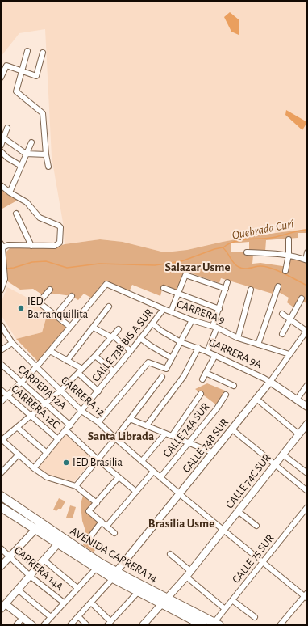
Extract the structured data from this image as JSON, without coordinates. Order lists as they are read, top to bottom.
{
  "streets": {
    "main road": ["AVENIDA CARRERA 14"],
    "street": [
      "CARRERA 9",
      "CALLE 73B BIS A SUR",
      "CARRERA 9A",
      "CARRERA 12A",
      "CARRERA 12",
      "CARRERA 12C",
      "CALLE 74A SUR",
      "CALLE 74B SUR",
      "CALLE 74C SUR",
      "CALLE 75 SUR",
      "CARRERA 14A"
    ]
  },
  "crossings": [
    ["CARRERA 9", "CALLE 73B BIS A SUR"],
    ["CARRERA 9", "CALLE 74B SUR"],
    ["CALLE 73B BIS A SUR", "CARRERA 9A"],
    ["CALLE 73B BIS A SUR", "CARRERA 12A"],
    ["CALLE 73B BIS A SUR", "CARRERA 12"],
    ["CALLE 73B BIS A SUR", "CARRERA 12C"],
    ["CARRERA 9A", "CALLE 74B SUR"],
    ["CARRERA 12", "CALLE 74A SUR"],
    ["CARRERA 12", "CALLE 74B SUR"],
    ["CARRERA 12", "CALLE 74C SUR"],
    ["CARRERA 12", "CALLE 75 SUR"],
    ["CALLE 74B SUR", "AVENIDA CARRERA 14"],
    ["CALLE 74C SUR", "AVENIDA CARRERA 14"],
    ["AVENIDA CARRERA 14", "CALLE 75 SUR"]
  ],
  "districts": ["Salazar Usme", "Santa Librada", "Brasilia Usme"],
  "water": ["Quebrada Curí"],
  "places": ["IED Barranquillita", "IED Brasilia"]
}
